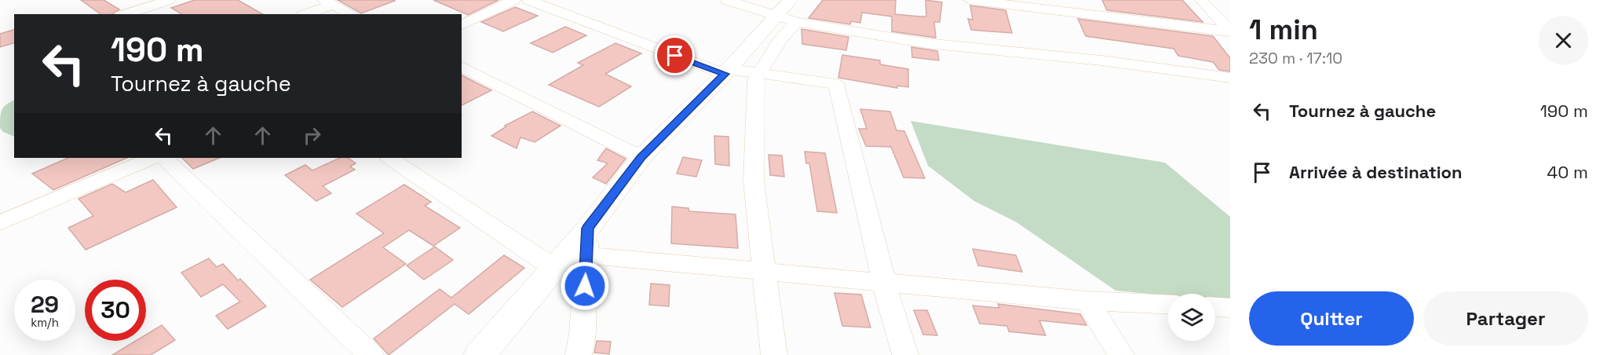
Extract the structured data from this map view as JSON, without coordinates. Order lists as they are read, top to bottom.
{
  "page": {
    "heading": ["1 min", "230 m · 17:10"],
    "turn": ["190 m", "Tournez à gauche"],
    "list": [
      {
        "name": "Tournez à gauche",
        "value": "190 m"
      },
      {
        "name": "Arrivée à destination",
        "value": "40 m"
      }
    ],
    "speed": "29 km/h",
    "limit": "30",
    "buttons": ["Quitter", "Partager"]
  }
}
